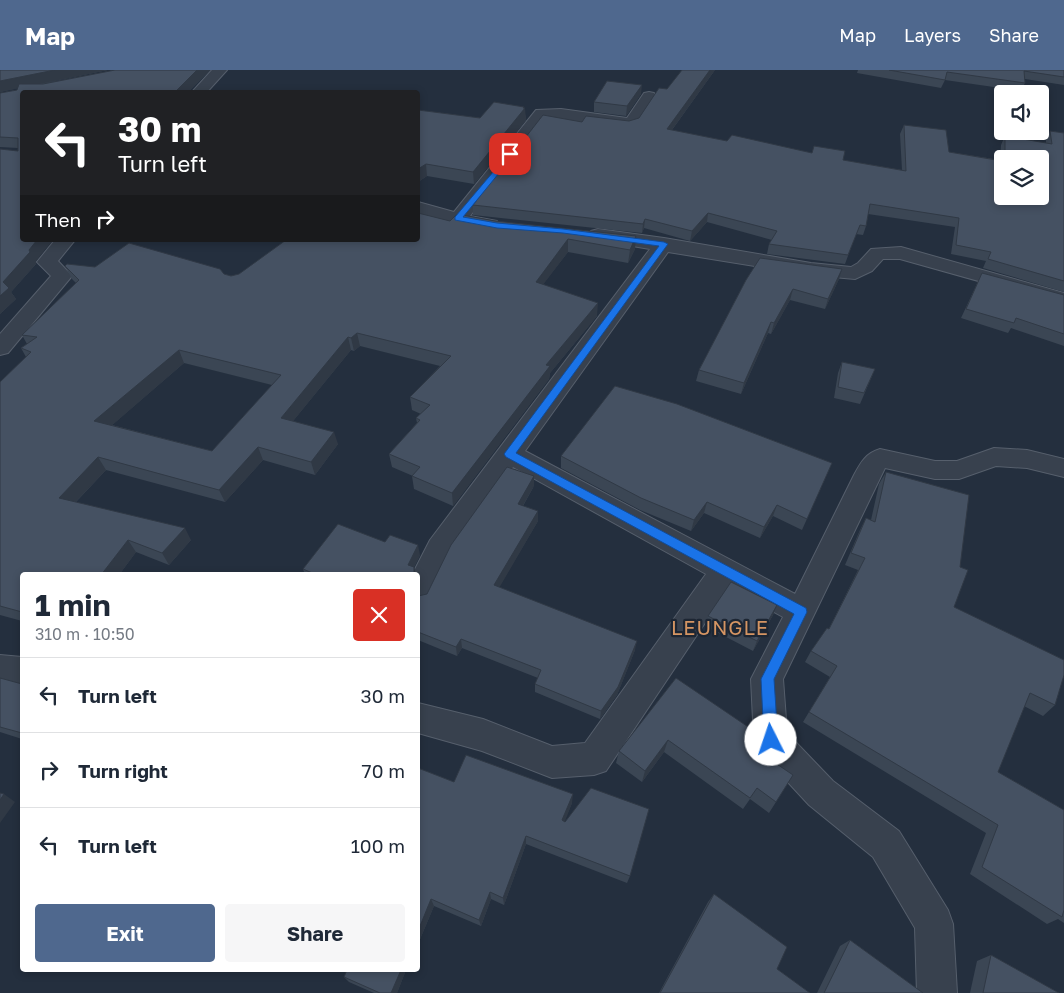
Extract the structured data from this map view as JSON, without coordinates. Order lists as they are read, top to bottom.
{
  "districts": ["LEUNGLE"],
  "page": {
    "header": "Map",
    "nav": ["Map", "Layers", "Share"],
    "turn": ["30 m", "Turn left"],
    "then": "Then",
    "heading": ["1 min", "310 m · 10:50"],
    "list": [
      {
        "name": "Turn left",
        "value": "30 m"
      },
      {
        "name": "Turn right",
        "value": "70 m"
      },
      {
        "name": "Turn left",
        "value": "100 m"
      }
    ],
    "buttons": ["Exit", "Share"]
  }
}
